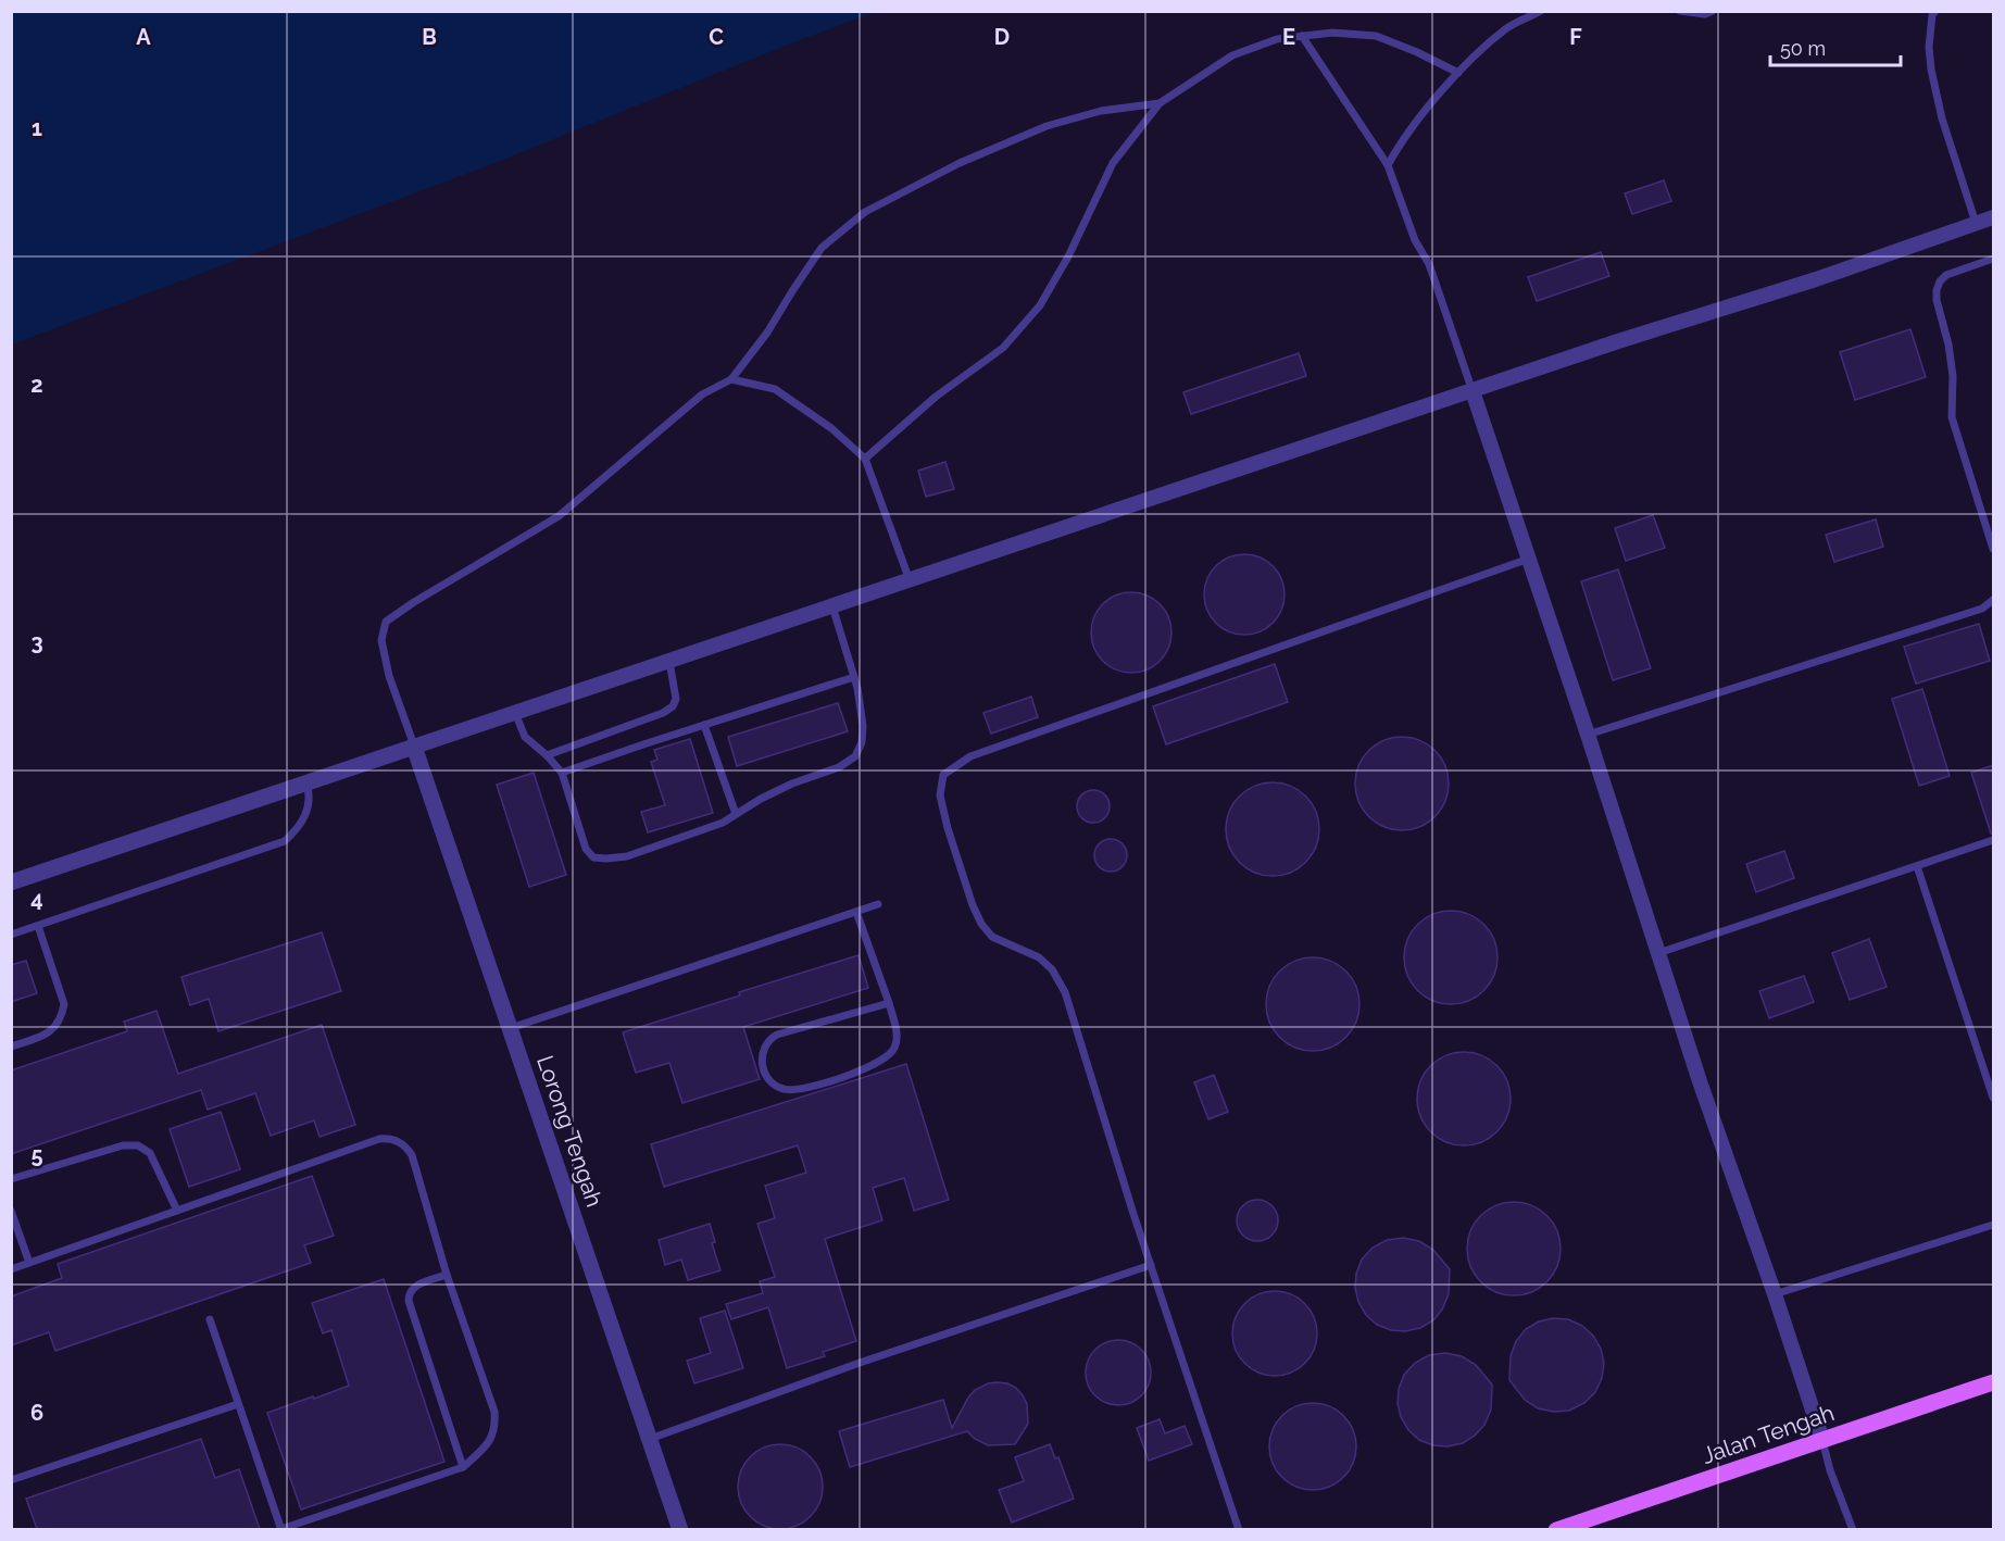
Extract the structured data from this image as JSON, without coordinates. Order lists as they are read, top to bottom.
{
  "streets": {
    "main road": ["Jalan Tengah"],
    "street": ["Lorong Tengah"]
  },
  "scale_bar": "50 m",
  "grid": {
    "columns": [
      "A",
      "B",
      "C",
      "D",
      "E",
      "F"
    ],
    "rows": [
      "1",
      "2",
      "3",
      "4",
      "5",
      "6"
    ]
  }
}
